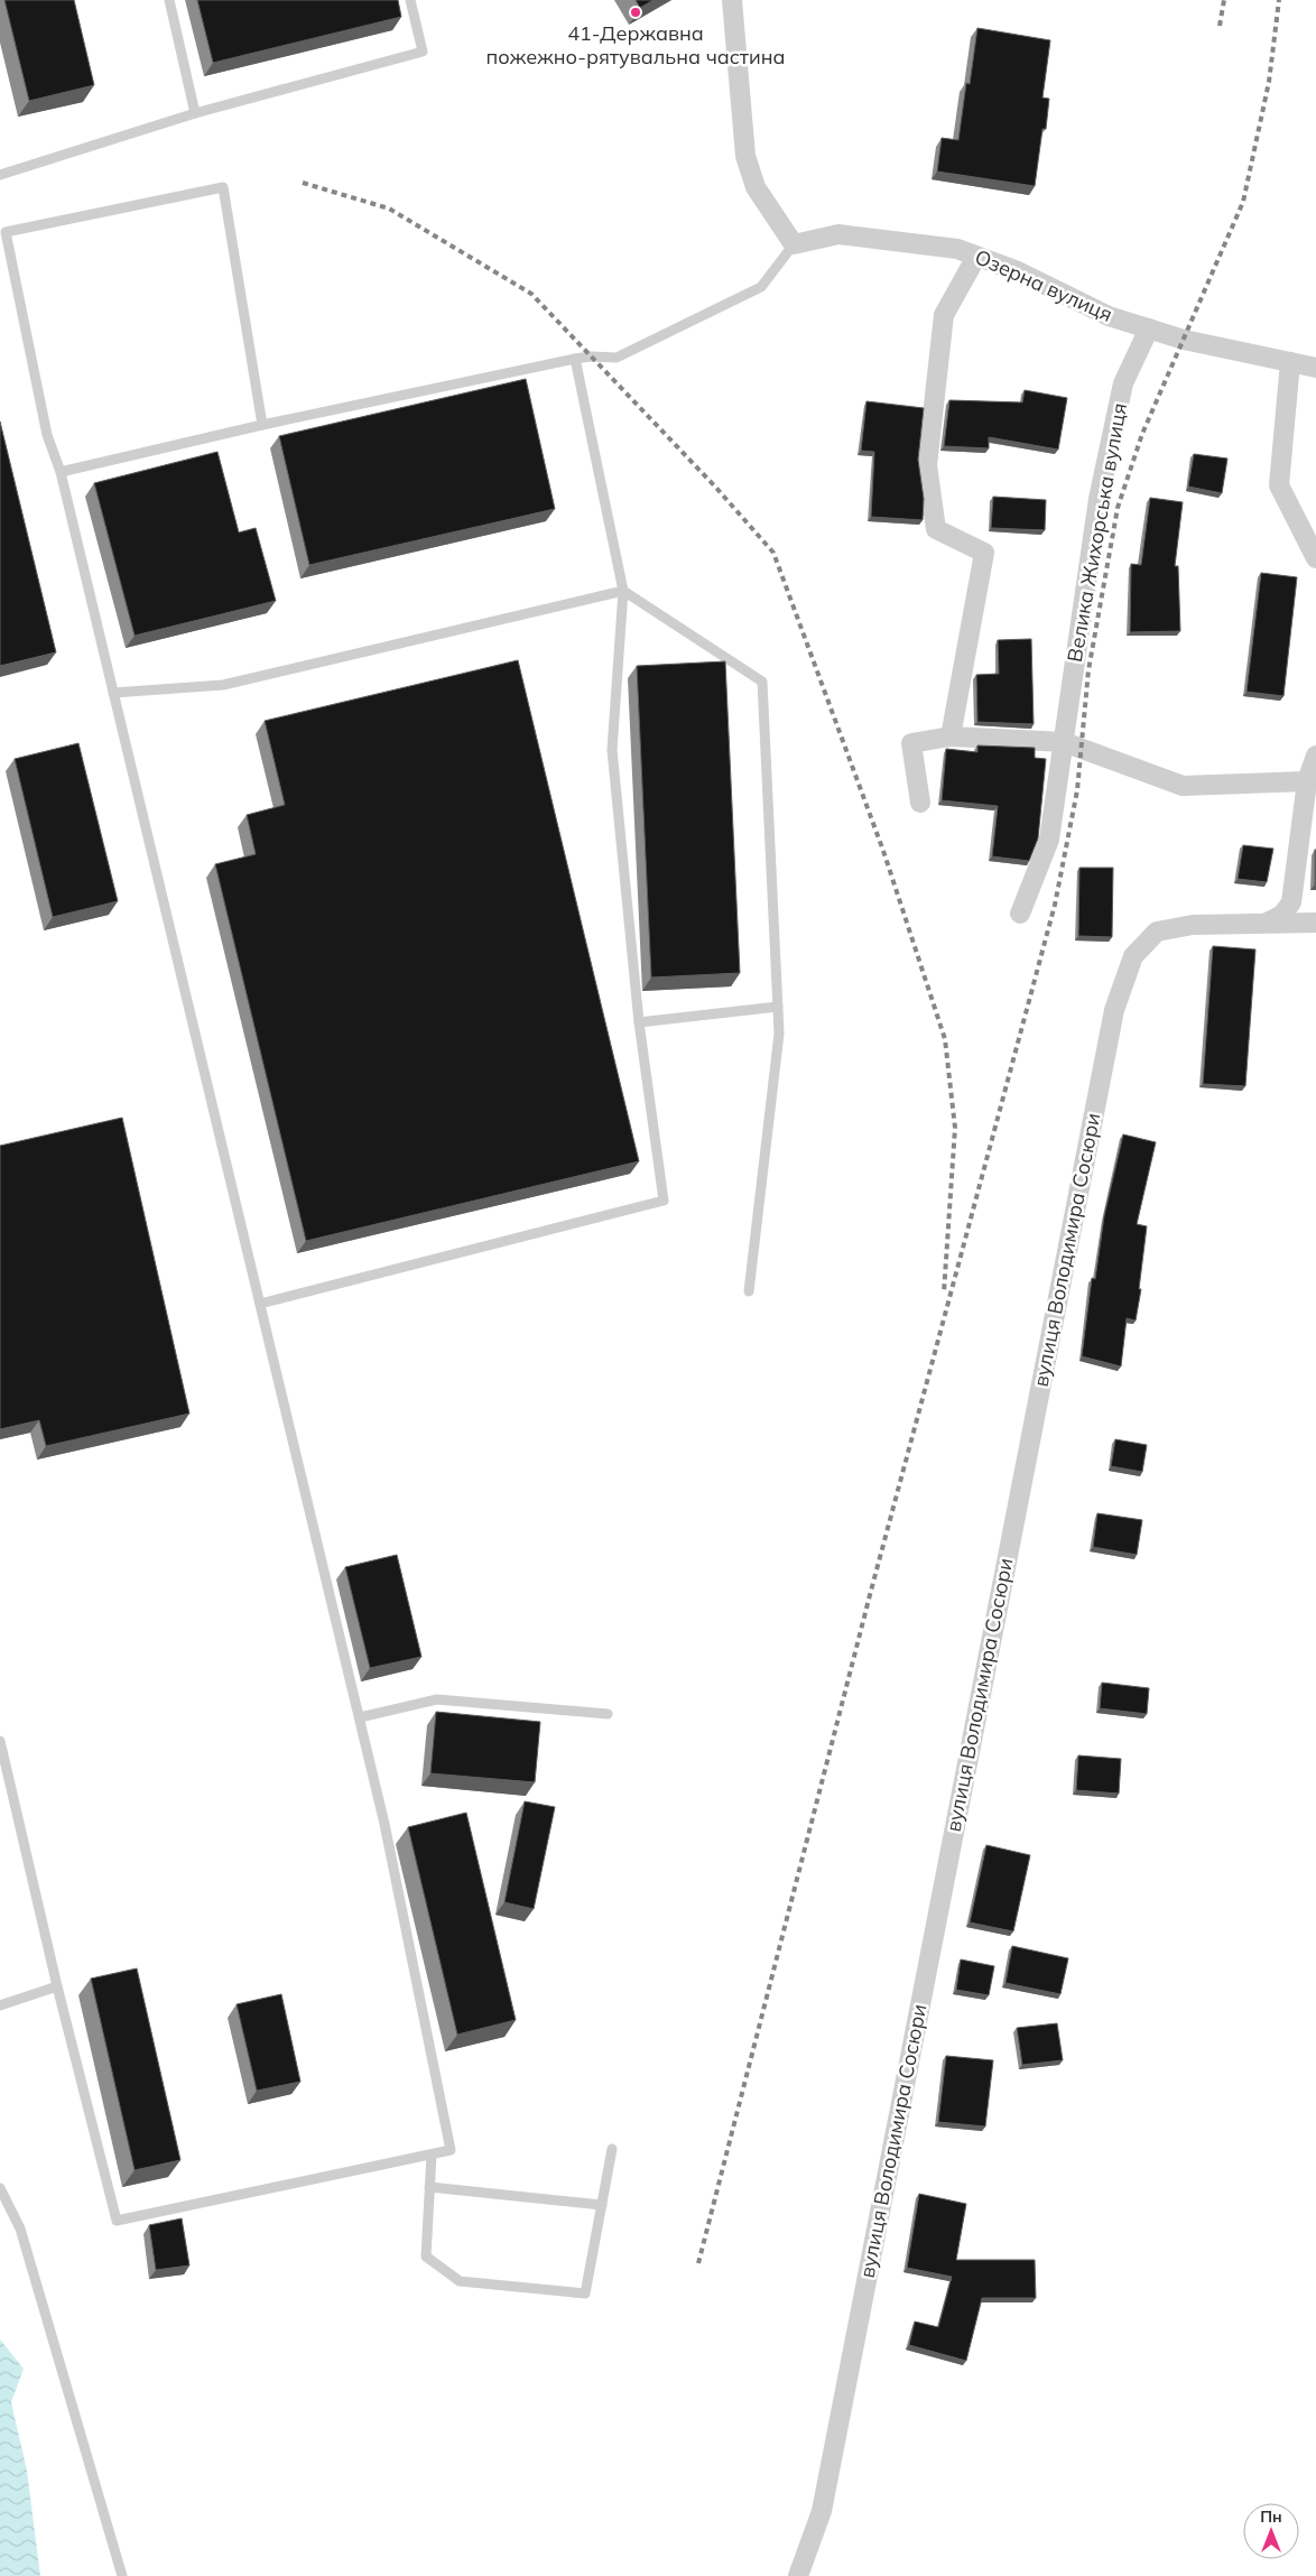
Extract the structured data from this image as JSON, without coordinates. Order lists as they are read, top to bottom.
{
  "streets": {
    "street": ["Озерна вулиця", "Велика Жихорська вулиця", "вулиця Володимира Сосюри"]
  },
  "crossings": [
    ["Озерна вулиця", "Велика Жихорська вулиця"]
  ],
  "places": ["41-Державна пожежно-рятувальна частина"],
  "north": "top"
}
